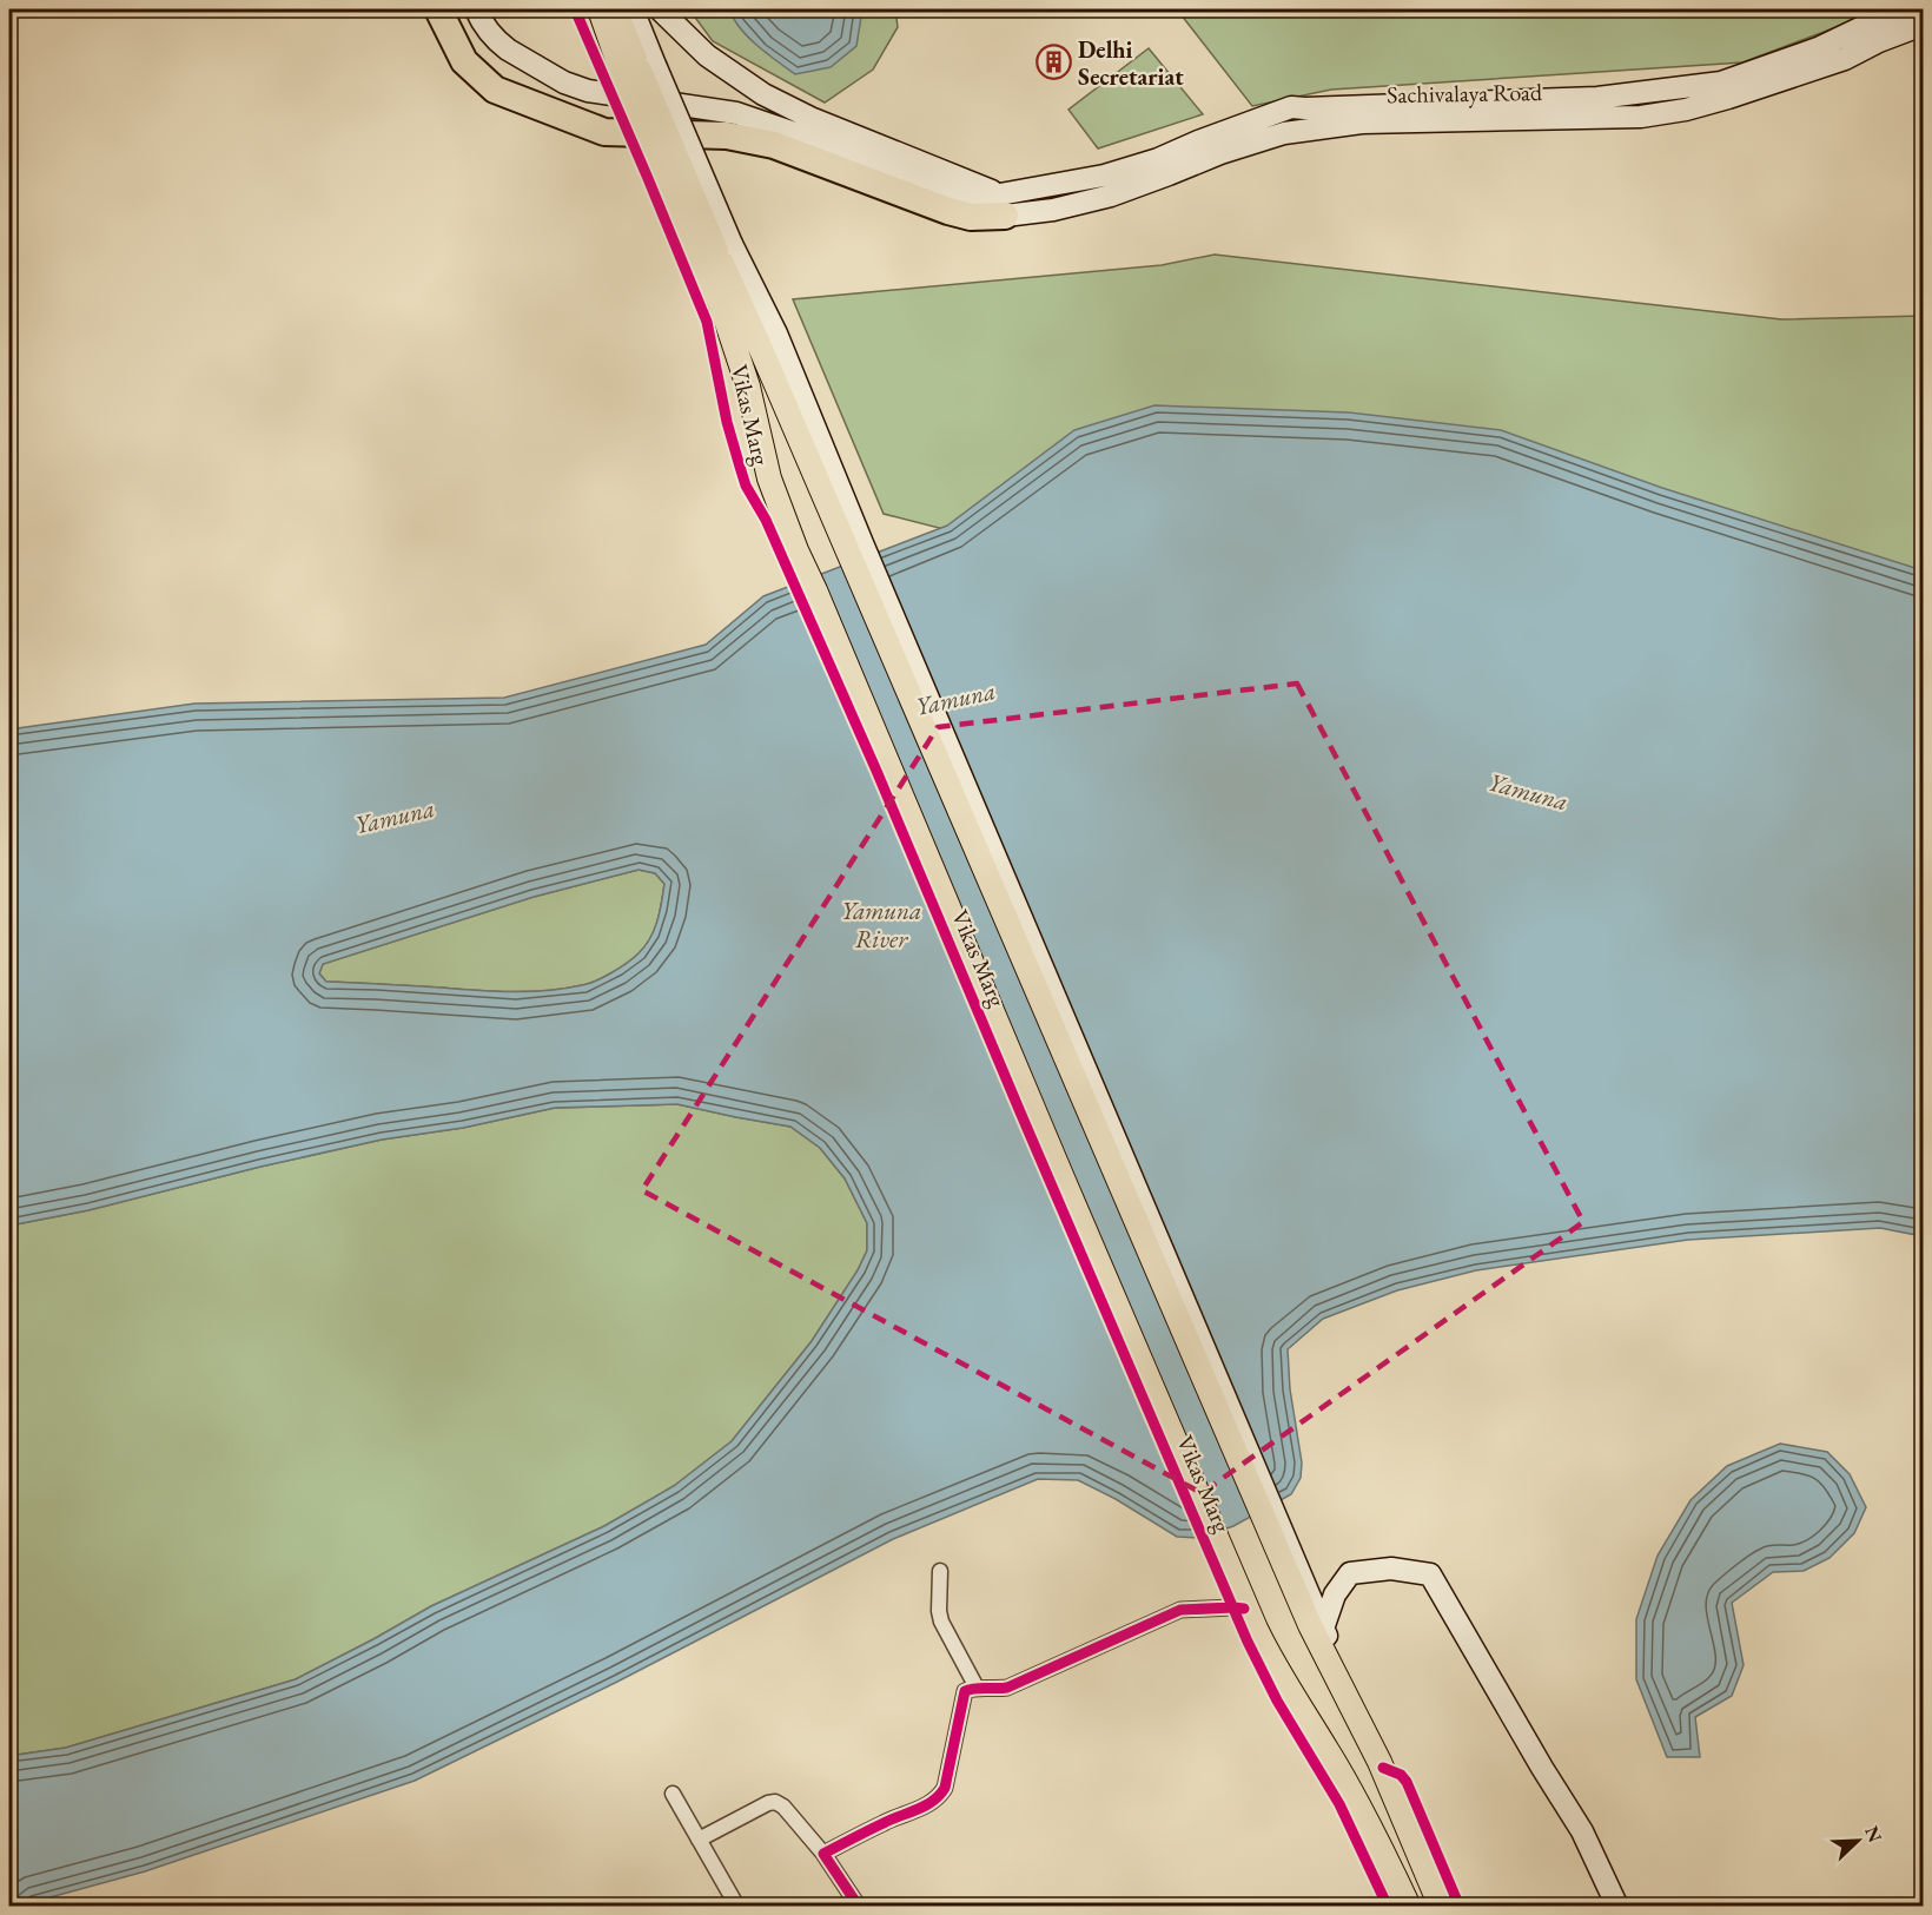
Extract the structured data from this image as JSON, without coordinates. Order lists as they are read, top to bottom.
{
  "streets": {
    "main road": ["Sachivalaya Road", "Vikas Marg"]
  },
  "water": ["Yamuna", "Yamuna River"],
  "places": {
    "building": ["Delhi Secretariat"]
  },
  "north": "top right"
}
